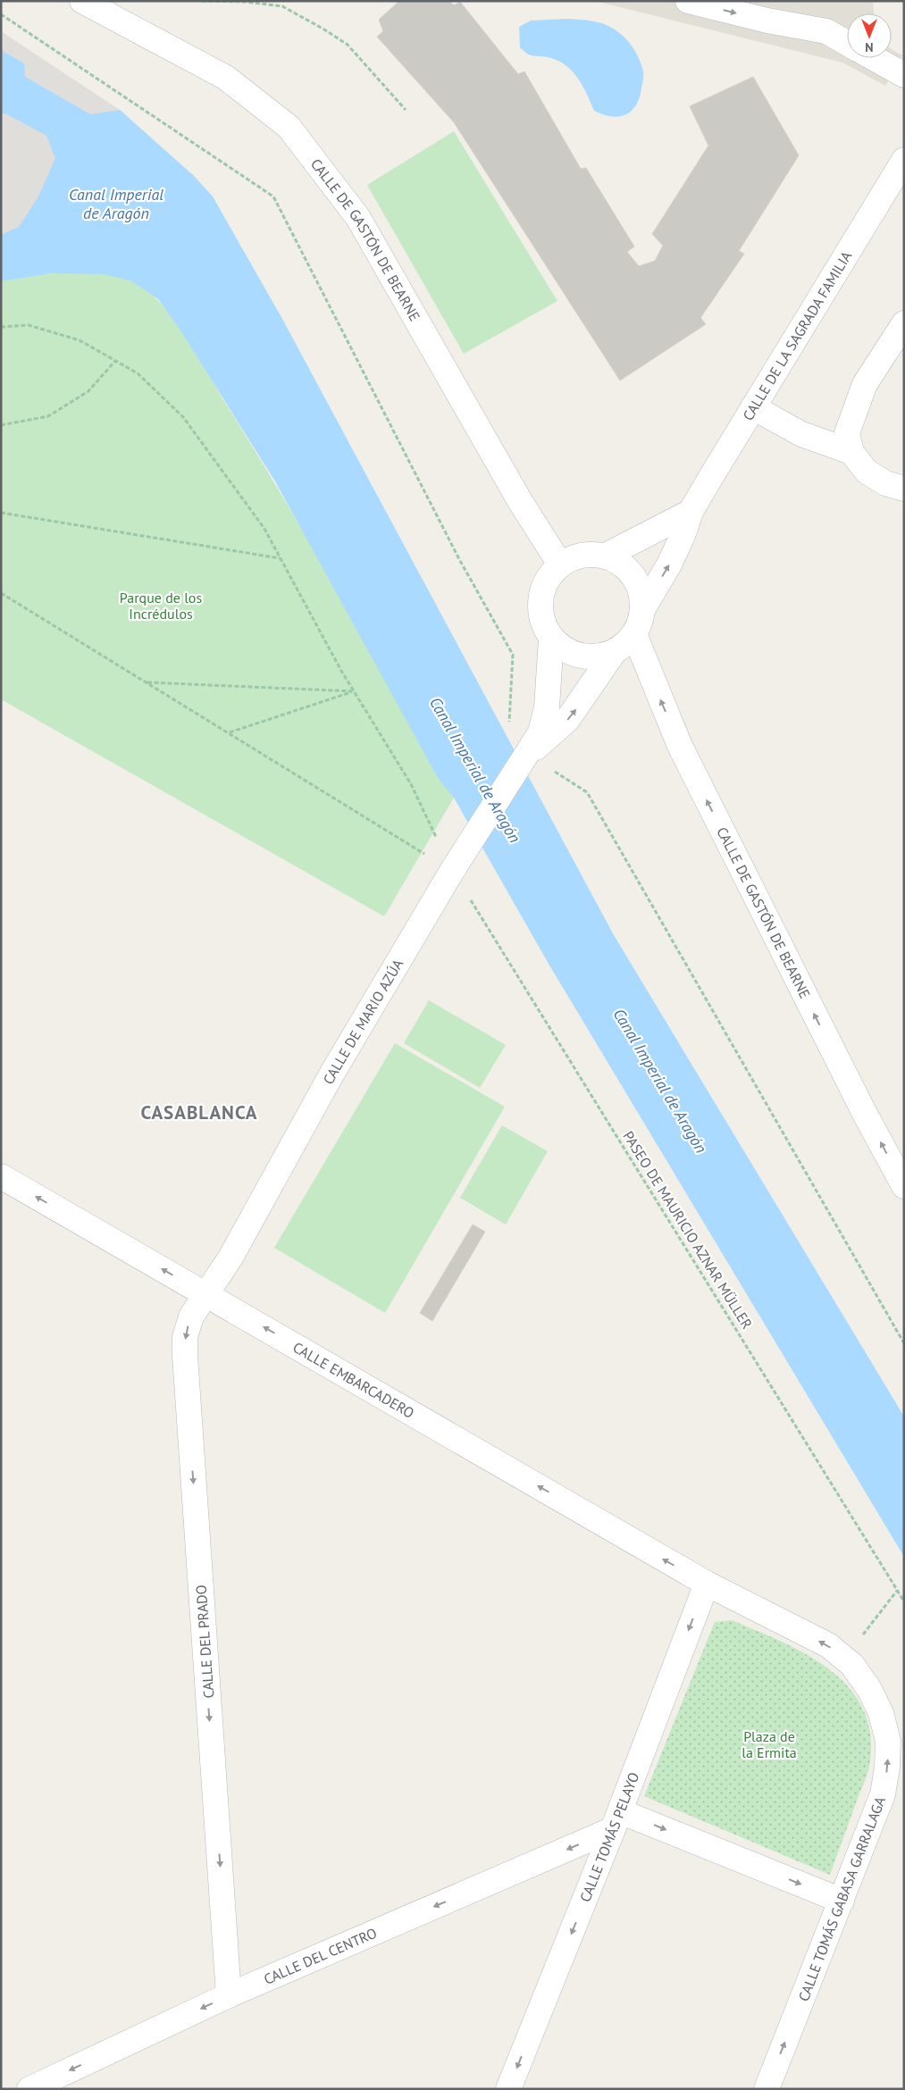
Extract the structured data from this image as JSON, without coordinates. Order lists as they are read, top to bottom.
{
  "streets": {
    "street": [
      "CALLE DE GASTÓN DE BEARNE",
      "CALLE DE LA SAGRADA FAMILIA",
      "CALLE DE MARIO AZÚA",
      "CALLE EMBARCADERO",
      "CALLE DEL PRADO",
      "CALLE TOMÁS PELAYO",
      "CALLE TOMÁS GABASA GARRALAGA",
      "CALLE DEL CENTRO"
    ],
    "path": ["PASEO DE MAURICIO AZNAR MÜLLER"]
  },
  "crossings": [
    ["CALLE DE GASTÓN DE BEARNE", "CALLE DE LA SAGRADA FAMILIA"],
    ["CALLE DE GASTÓN DE BEARNE", "CALLE DE MARIO AZÚA"],
    ["CALLE DE LA SAGRADA FAMILIA", "CALLE DE MARIO AZÚA"],
    ["CALLE DE MARIO AZÚA", "PASEO DE MAURICIO AZNAR MÜLLER"],
    ["CALLE DE MARIO AZÚA", "CALLE EMBARCADERO"],
    ["CALLE DE MARIO AZÚA", "CALLE DEL PRADO"],
    ["CALLE EMBARCADERO", "CALLE DEL PRADO"],
    ["CALLE EMBARCADERO", "CALLE TOMÁS PELAYO"],
    ["CALLE EMBARCADERO", "CALLE TOMÁS GABASA GARRALAGA"],
    ["CALLE DEL PRADO", "CALLE DEL CENTRO"],
    ["CALLE TOMÁS PELAYO", "CALLE TOMÁS GABASA GARRALAGA"],
    ["CALLE TOMÁS PELAYO", "CALLE DEL CENTRO"]
  ],
  "one_way": [
    "CALLE DE GASTÓN DE BEARNE",
    "CALLE EMBARCADERO",
    "CALLE DEL PRADO",
    "CALLE TOMÁS PELAYO",
    "CALLE TOMÁS GABASA GARRALAGA",
    "CALLE DEL CENTRO"
  ],
  "districts": ["CASABLANCA"],
  "water": ["Canal Imperial de Aragón"],
  "parks": ["Parque de los Incrédulos", "Plaza de la Ermita"],
  "north": "bottom"
}
